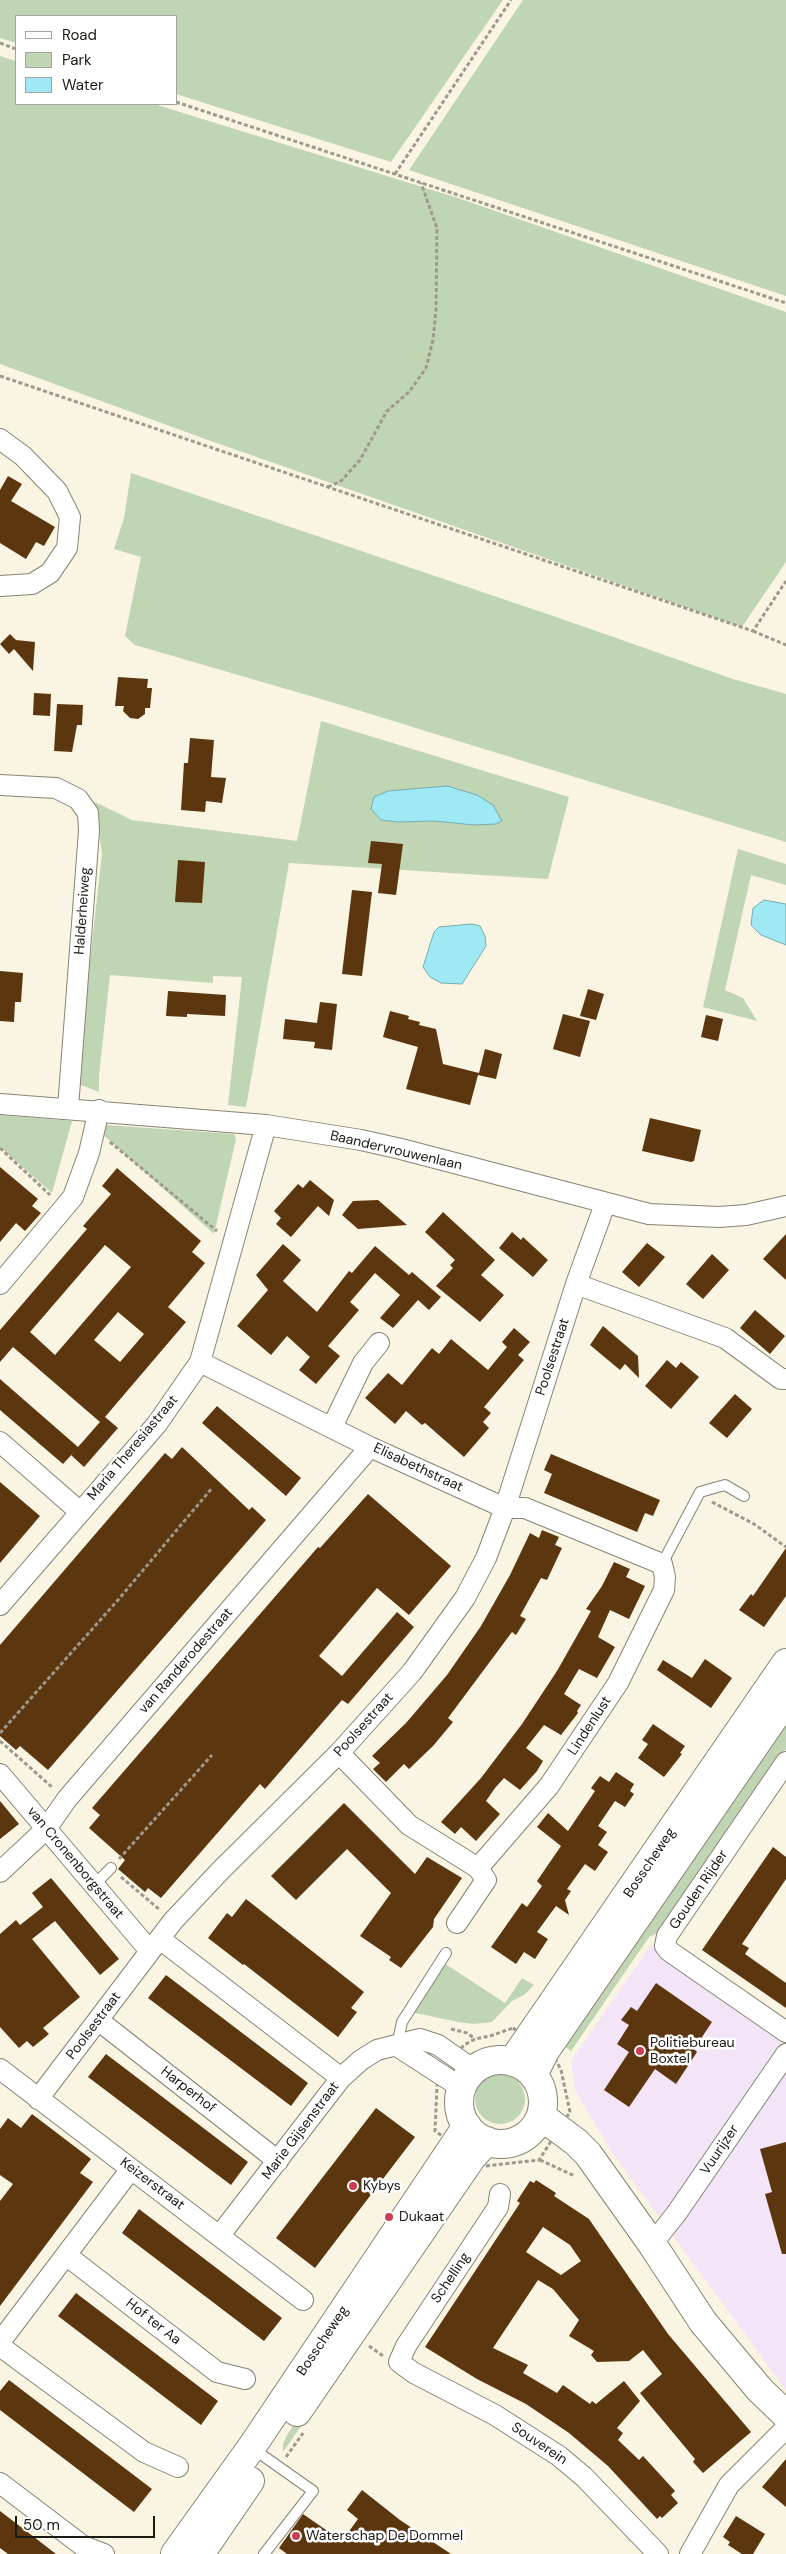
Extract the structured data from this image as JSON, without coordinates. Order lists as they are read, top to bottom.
{
  "streets": {
    "main road": ["Bosscheweg"],
    "street": [
      "Halderheiweg",
      "Baandervrouwenlaan",
      "Poolsestraat",
      "Maria Theresiastraat",
      "Elisabethstraat",
      "van Randerodestraat",
      "Lindenlust",
      "van Cronenborgstraat",
      "Gouden Rijder",
      "Harperhof",
      "Marie Gijsenstraat",
      "Vuurijzer",
      "Keizerstraat",
      "Schelling",
      "Hof ter Aa",
      "Souverein"
    ]
  },
  "crossings": [
    ["Halderheiweg", "Baandervrouwenlaan"],
    ["Baandervrouwenlaan", "Poolsestraat"],
    ["Baandervrouwenlaan", "Maria Theresiastraat"],
    ["Poolsestraat", "Elisabethstraat"],
    ["Poolsestraat", "van Cronenborgstraat"],
    ["Poolsestraat", "Harperhof"],
    ["Poolsestraat", "Keizerstraat"],
    ["Maria Theresiastraat", "Elisabethstraat"],
    ["Elisabethstraat", "van Randerodestraat"],
    ["van Randerodestraat", "van Cronenborgstraat"],
    ["Harperhof", "Marie Gijsenstraat"],
    ["Marie Gijsenstraat", "Keizerstraat"],
    ["Schelling", "Souverein"]
  ],
  "places": [
    "Politiebureau Boxtel",
    "Kybys",
    "Dukaat",
    "Waterschap De Dommel"
  ],
  "legend": ["Road", "Park", "Water"],
  "scale_bar": "50 m"
}
